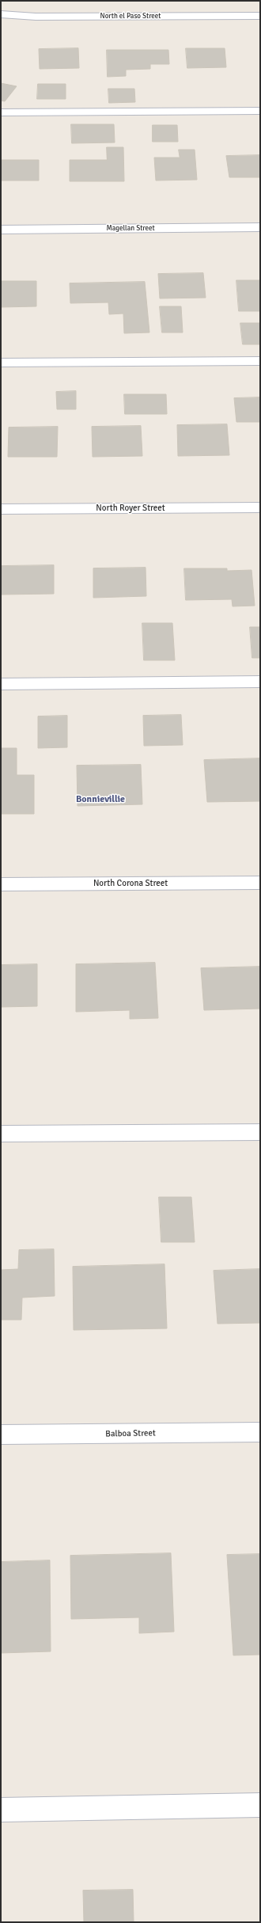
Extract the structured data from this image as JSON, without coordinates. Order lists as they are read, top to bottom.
{
  "streets": {
    "street": [
      "North el Paso Street",
      "Magellan Street",
      "North Royer Street",
      "North Corona Street",
      "Balboa Street"
    ]
  },
  "districts": ["Bonnievillie"]
}
